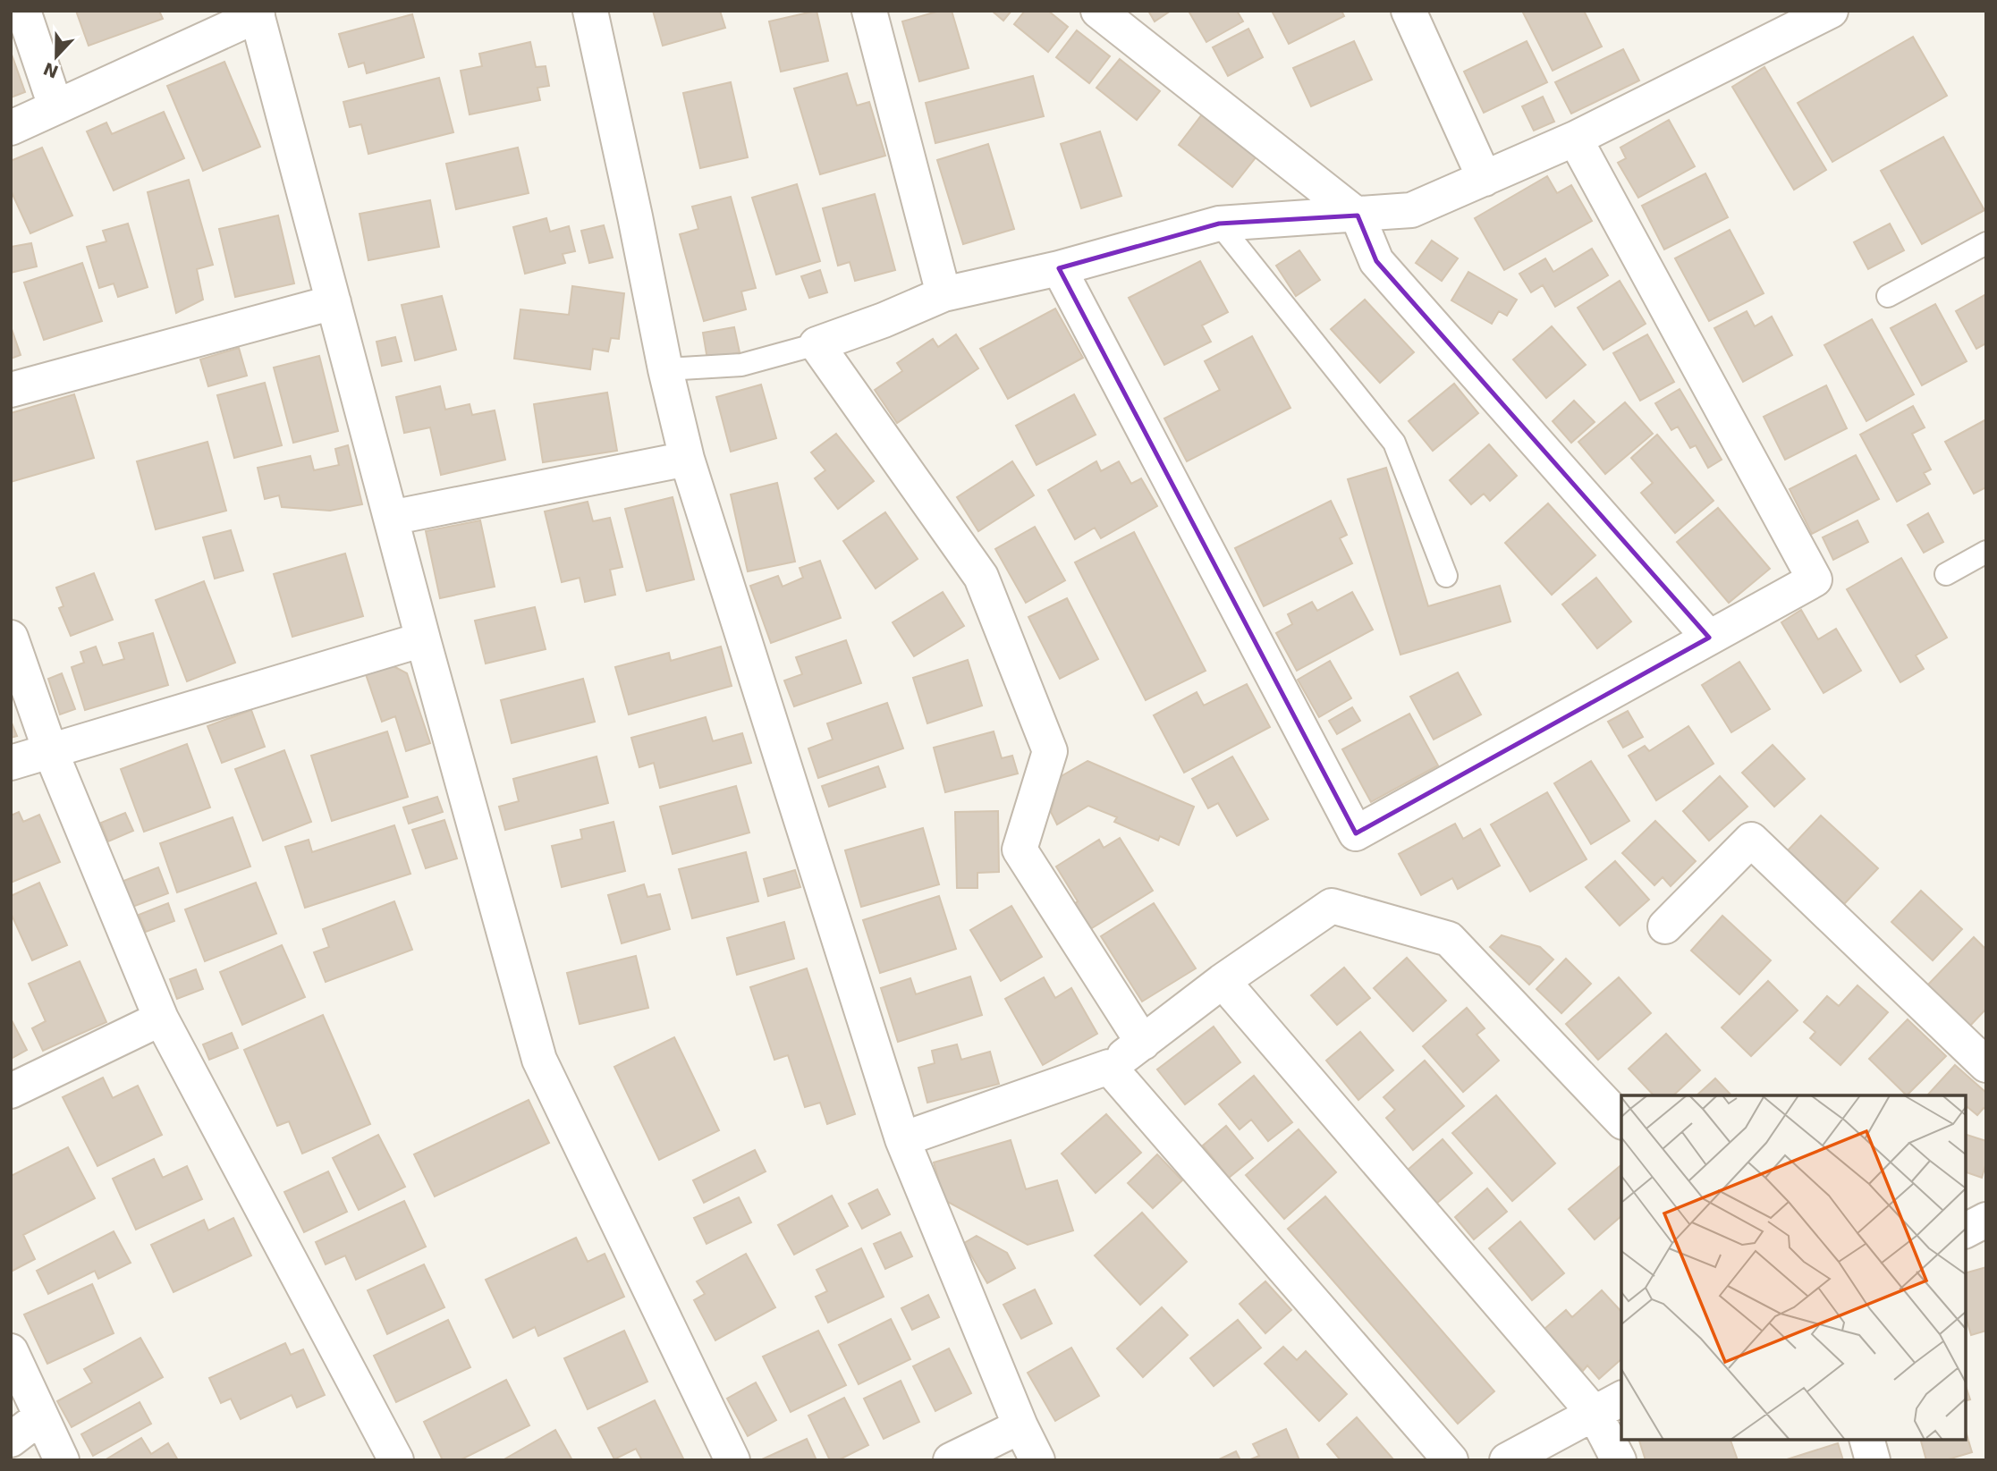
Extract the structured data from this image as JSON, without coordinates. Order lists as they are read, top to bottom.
{
  "north": "bottom"
}
